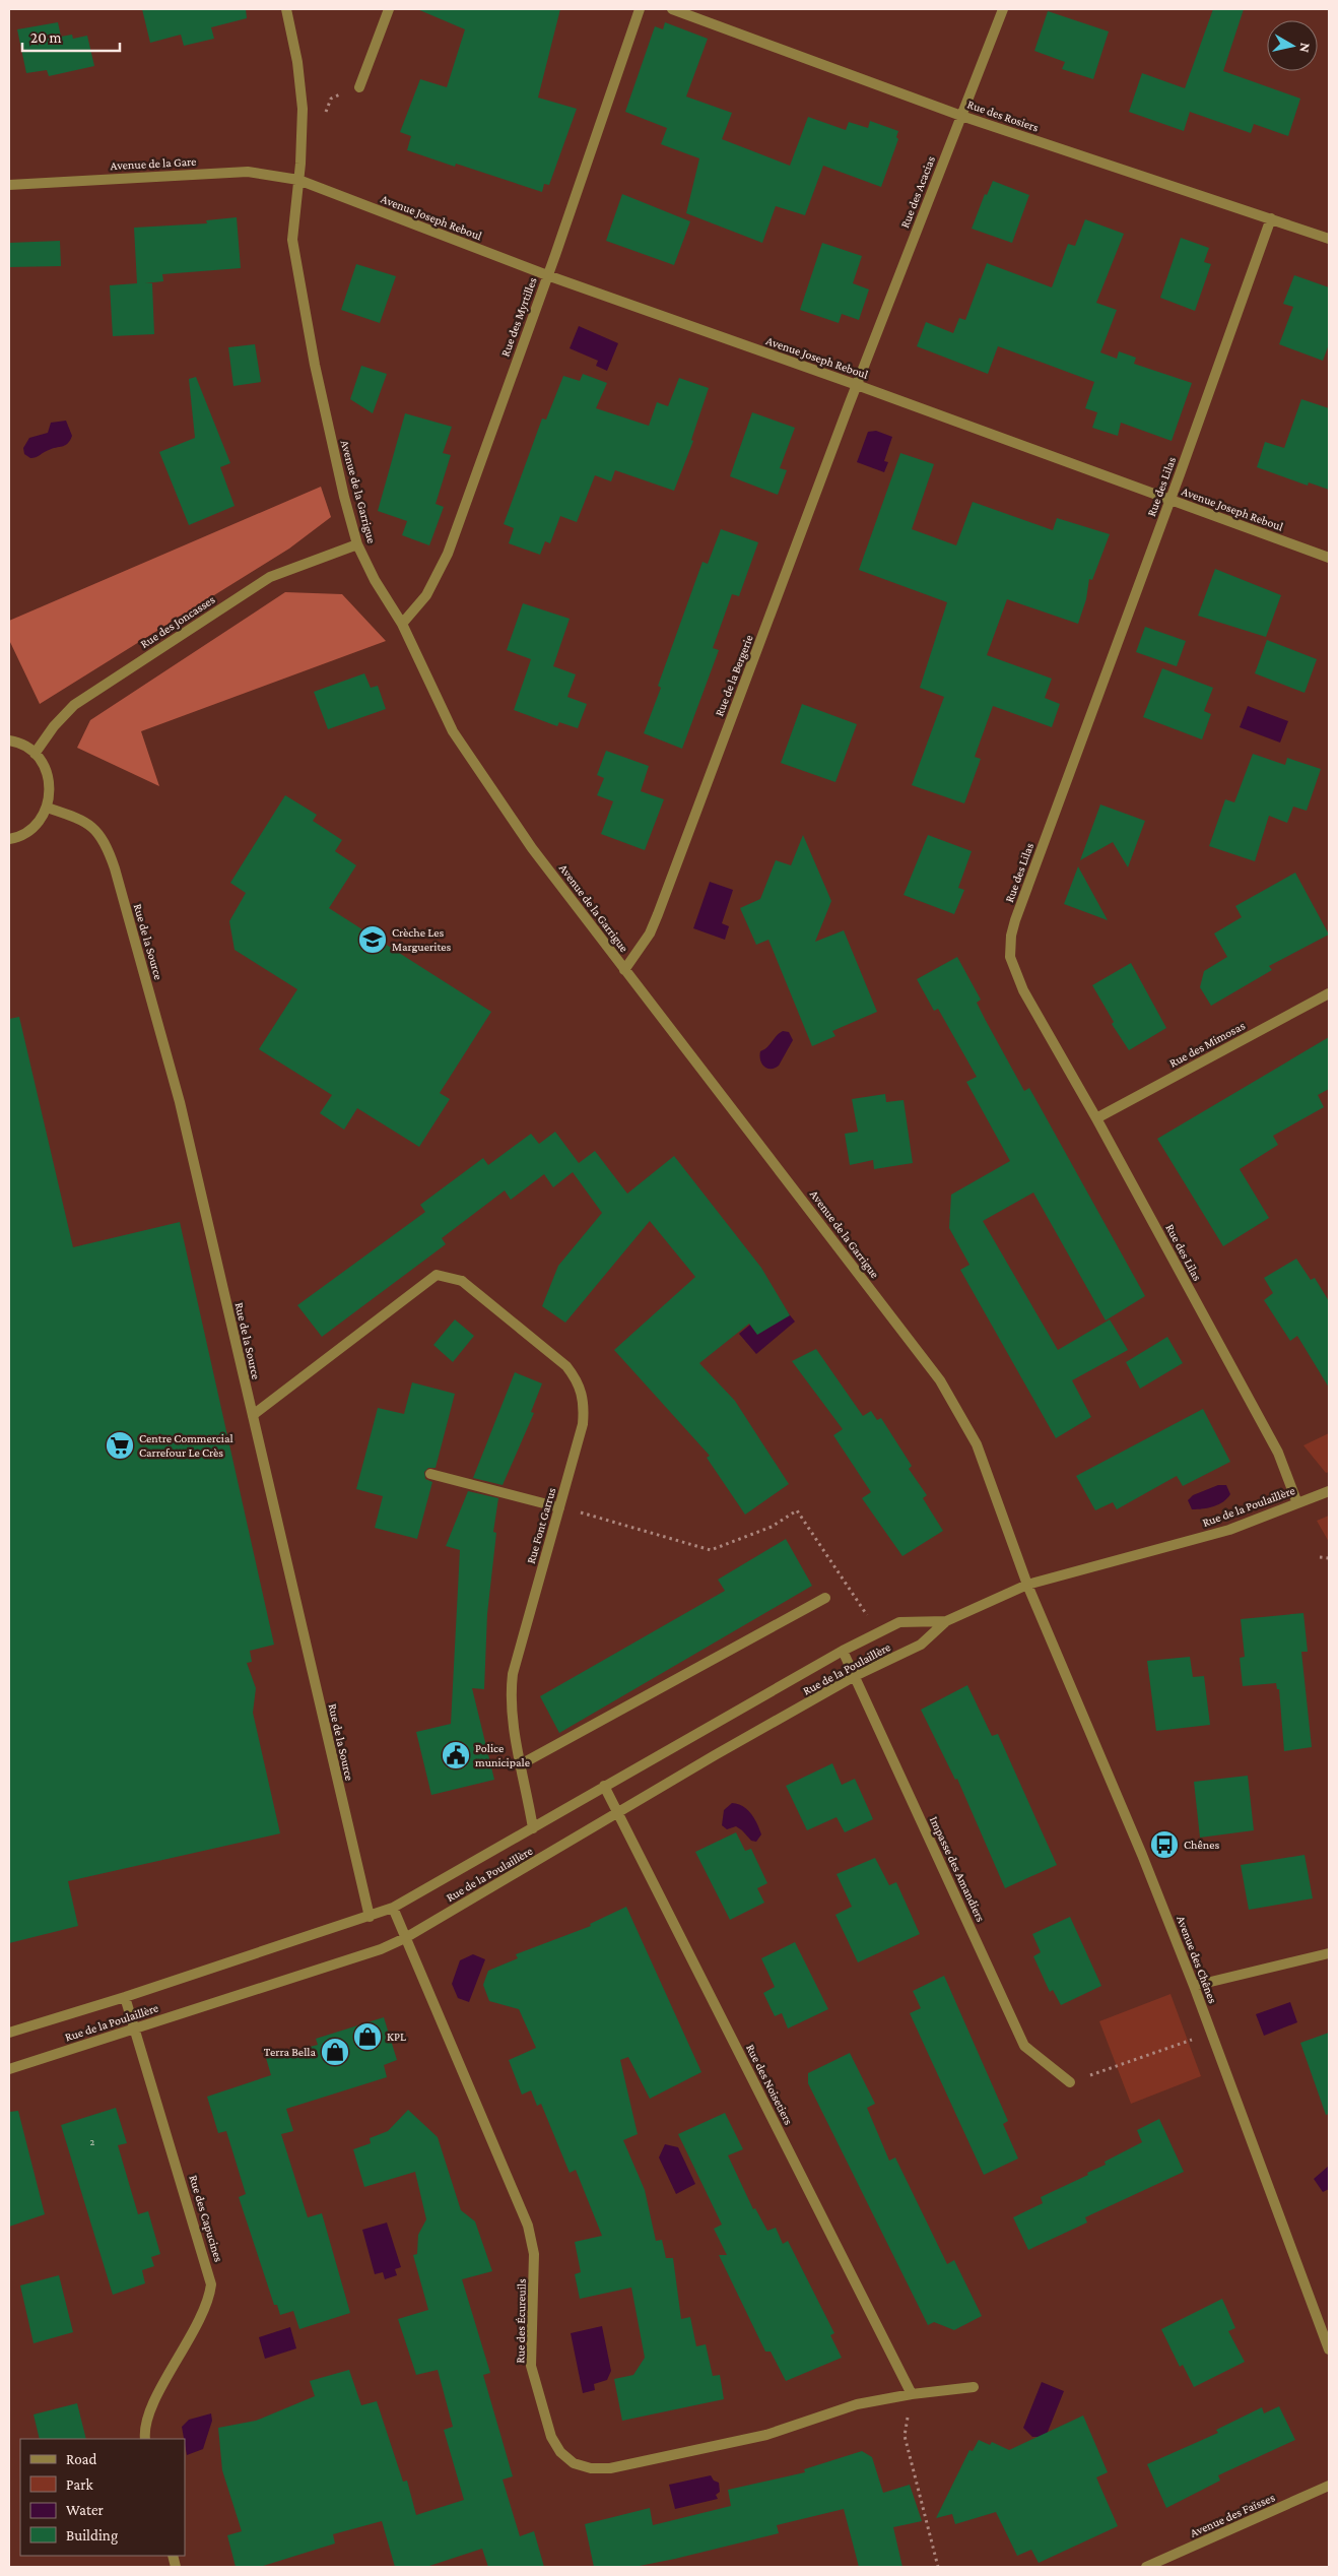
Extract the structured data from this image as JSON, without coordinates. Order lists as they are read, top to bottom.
{
  "streets": {
    "street": [
      "Rue des Rosiers",
      "Avenue de la Gare",
      "Rue des Acacias",
      "Avenue Joseph Reboul",
      "Rue des Myrtilles",
      "Rue des Lilas",
      "Avenue de la Garrigue",
      "Rue des Joncasses",
      "Rue de la Bergerie",
      "Rue de la Source",
      "Rue des Mimosas",
      "Rue de la Poulaillère",
      "Rue Font Garrus",
      "Impasse des Amandiers",
      "Avenue des Chênes",
      "Rue des Noisetiers",
      "Rue des Capucines",
      "Rue des Écureuils",
      "Avenue des Faïsses"
    ]
  },
  "crossings": [
    ["Rue des Rosiers", "Rue des Acacias"],
    ["Rue des Rosiers", "Rue des Lilas"],
    ["Avenue de la Gare", "Avenue Joseph Reboul"],
    ["Avenue de la Gare", "Avenue de la Garrigue"],
    ["Rue des Acacias", "Avenue Joseph Reboul"],
    ["Rue des Acacias", "Rue de la Bergerie"],
    ["Avenue Joseph Reboul", "Rue des Myrtilles"],
    ["Avenue Joseph Reboul", "Rue des Lilas"],
    ["Avenue Joseph Reboul", "Avenue de la Garrigue"],
    ["Avenue Joseph Reboul", "Rue de la Bergerie"],
    ["Rue des Myrtilles", "Avenue de la Garrigue"],
    ["Rue des Lilas", "Rue des Mimosas"],
    ["Rue des Lilas", "Rue de la Poulaillère"],
    ["Avenue de la Garrigue", "Rue des Joncasses"],
    ["Avenue de la Garrigue", "Rue de la Bergerie"],
    ["Avenue de la Garrigue", "Rue de la Poulaillère"],
    ["Avenue de la Garrigue", "Avenue des Chênes"],
    ["Rue de la Source", "Rue de la Poulaillère"],
    ["Rue de la Source", "Rue Font Garrus"],
    ["Rue de la Poulaillère", "Rue Font Garrus"],
    ["Rue de la Poulaillère", "Impasse des Amandiers"],
    ["Rue de la Poulaillère", "Avenue des Chênes"],
    ["Rue de la Poulaillère", "Rue des Noisetiers"],
    ["Rue de la Poulaillère", "Rue des Capucines"],
    ["Rue de la Poulaillère", "Rue des Écureuils"],
    ["Rue des Noisetiers", "Rue des Écureuils"]
  ],
  "places": {
    "school or university": ["Crèche Les Marguerites"],
    "supermarket": ["Centre Commercial Carrefour Le Crès"],
    "public building": ["Police municipale"],
    "bus stop": ["Chênes"],
    "shop": ["KPL", "Terra Bella"]
  },
  "house_numbers": ["2"],
  "legend": [
    "Road",
    "Park",
    "Water",
    "Building"
  ],
  "scale_bar": "20 m",
  "north": "right"
}
